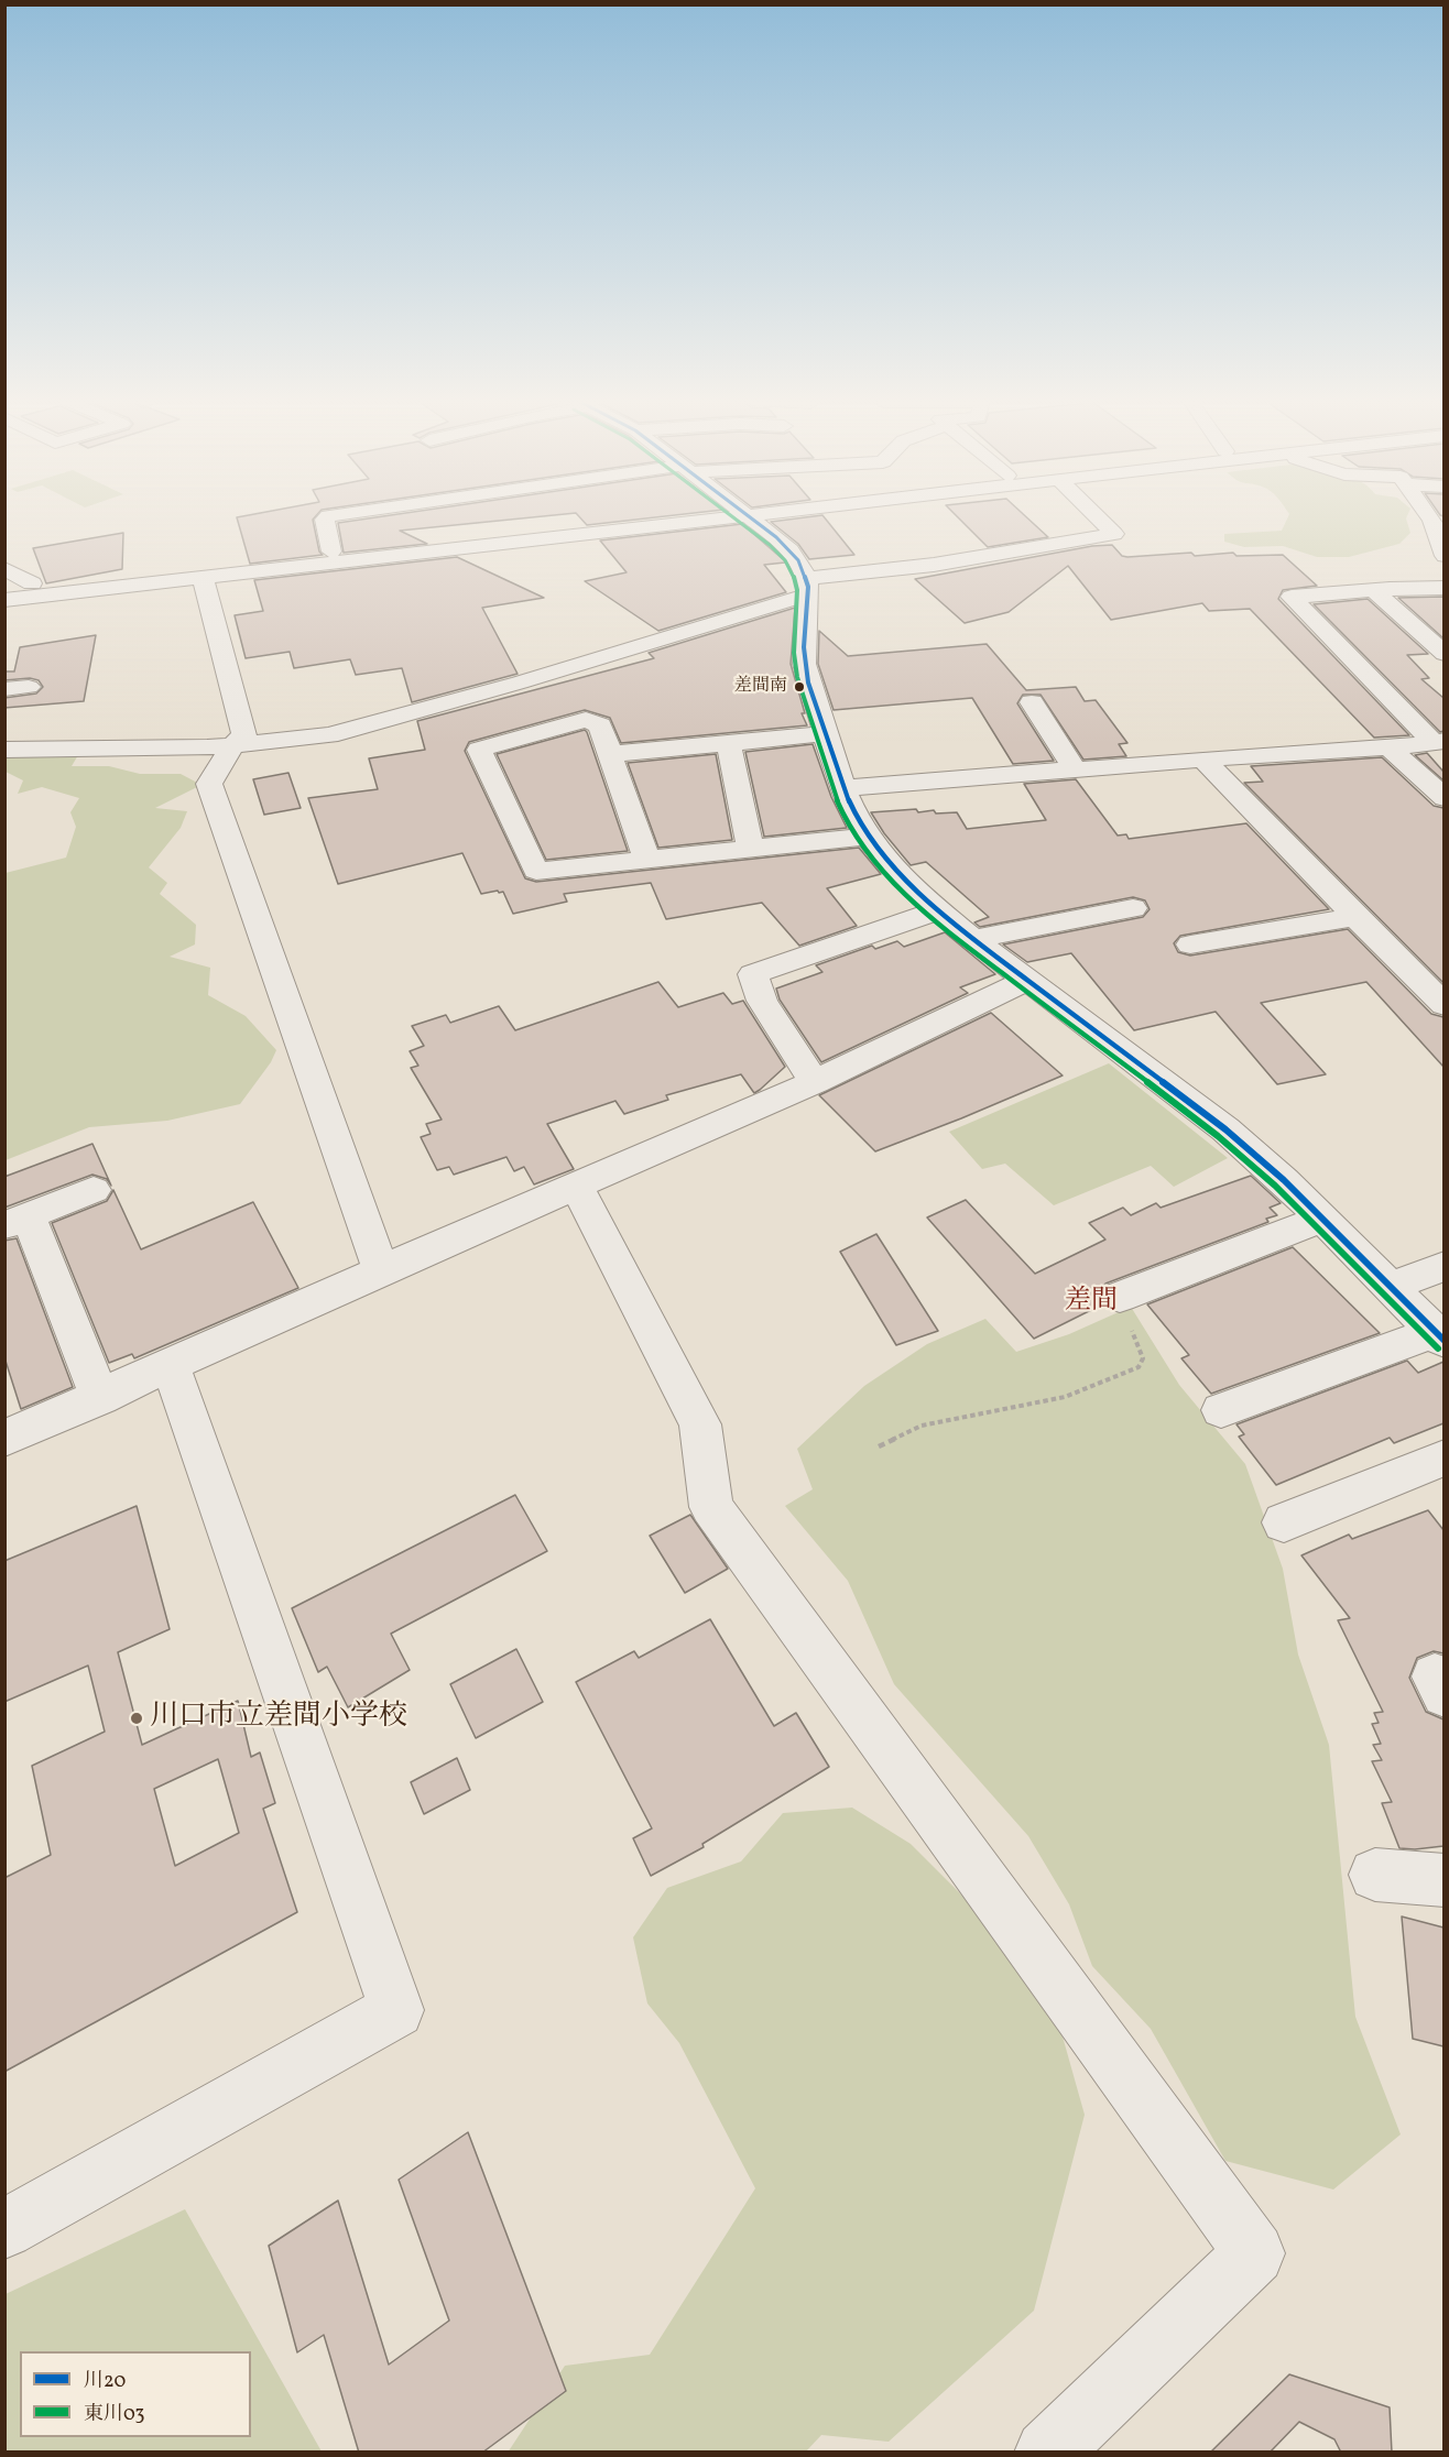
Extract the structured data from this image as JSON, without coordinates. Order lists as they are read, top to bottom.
{
  "districts": ["差間"],
  "places": ["差間南", "川口市立差間小学校"],
  "lines": ["transit line 川20", "transit line 東川03"],
  "legend": ["川20", "東川03"]
}
